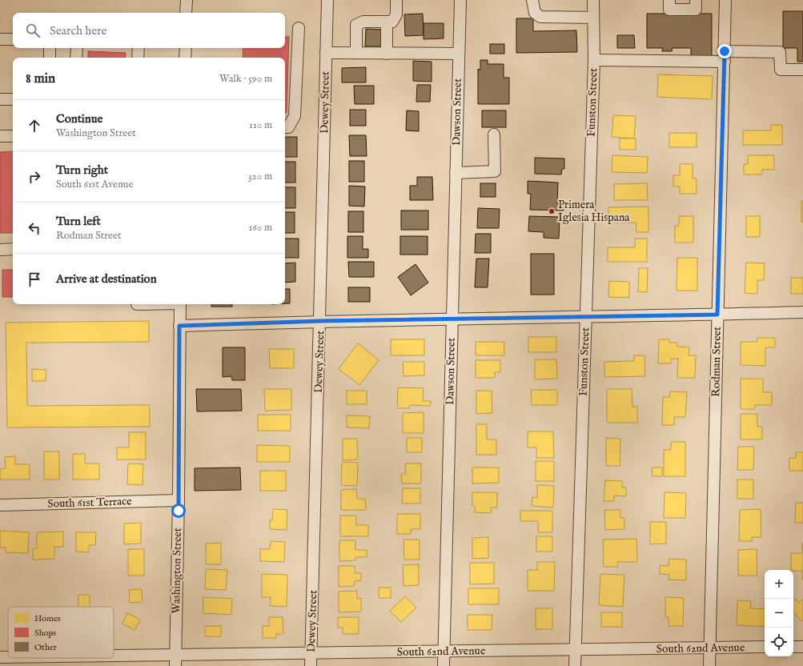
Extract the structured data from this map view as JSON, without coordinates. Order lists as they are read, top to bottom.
{
  "streets": {
    "street": [
      "Dewey Street",
      "Funston Street",
      "Dawson Street",
      "Rodman Street",
      "South 61st Terrace",
      "Washington Street",
      "South 62nd Avenue"
    ]
  },
  "crossings": [
    ["Dewey Street", "South 62nd Avenue"],
    ["Funston Street", "South 62nd Avenue"],
    ["Dawson Street", "South 62nd Avenue"],
    ["Rodman Street", "South 62nd Avenue"],
    ["South 61st Terrace", "Washington Street"],
    ["Washington Street", "South 62nd Avenue"]
  ],
  "places": ["Primera Iglesia Hispana"],
  "legend": ["Homes", "Shops", "Other"],
  "page": {
    "search": "Search here",
    "heading": ["8 min", "Walk · 590 m"],
    "list": [
      ["Continue", "Washington Street", "110 m"],
      ["Turn right", "South 61st Avenue", "320 m"],
      ["Turn left", "Rodman Street", "160 m"],
      "Arrive at destination"
    ],
    "map_buttons": ["+", "−"]
  }
}
